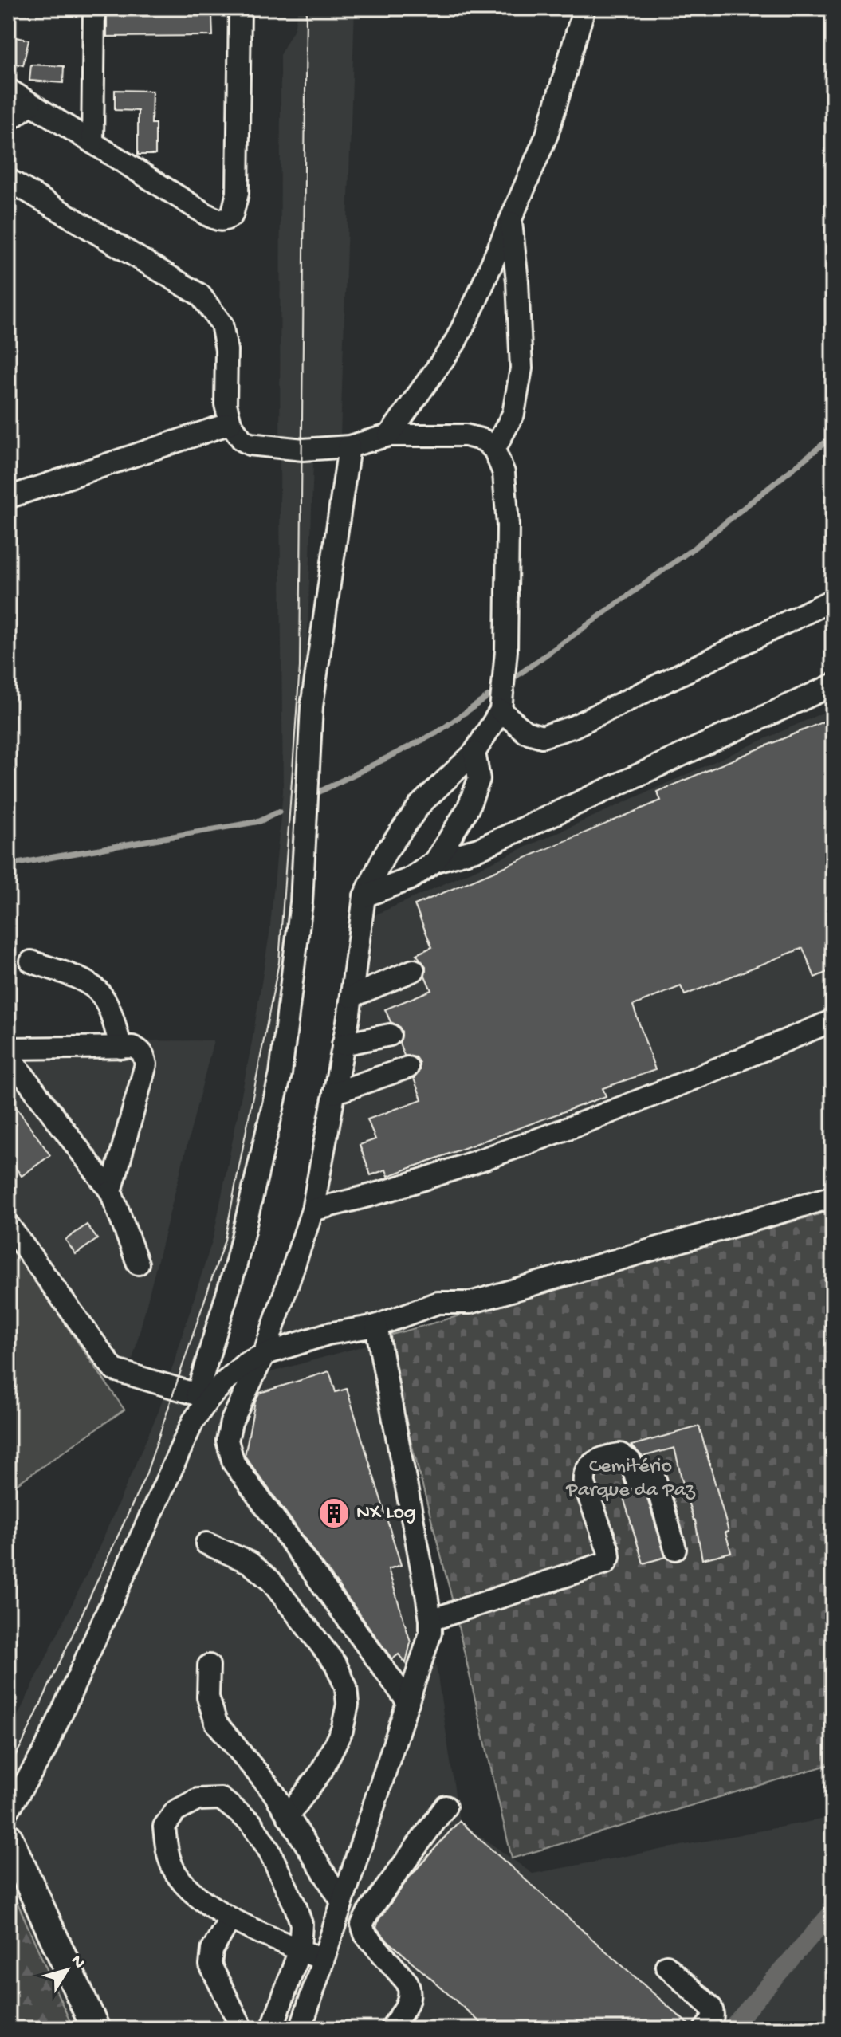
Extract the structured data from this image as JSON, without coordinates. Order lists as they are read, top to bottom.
{
  "parks": ["Cemitério Parque da Paz"],
  "places": {
    "building": ["NX Log"]
  },
  "north": "top right"
}
